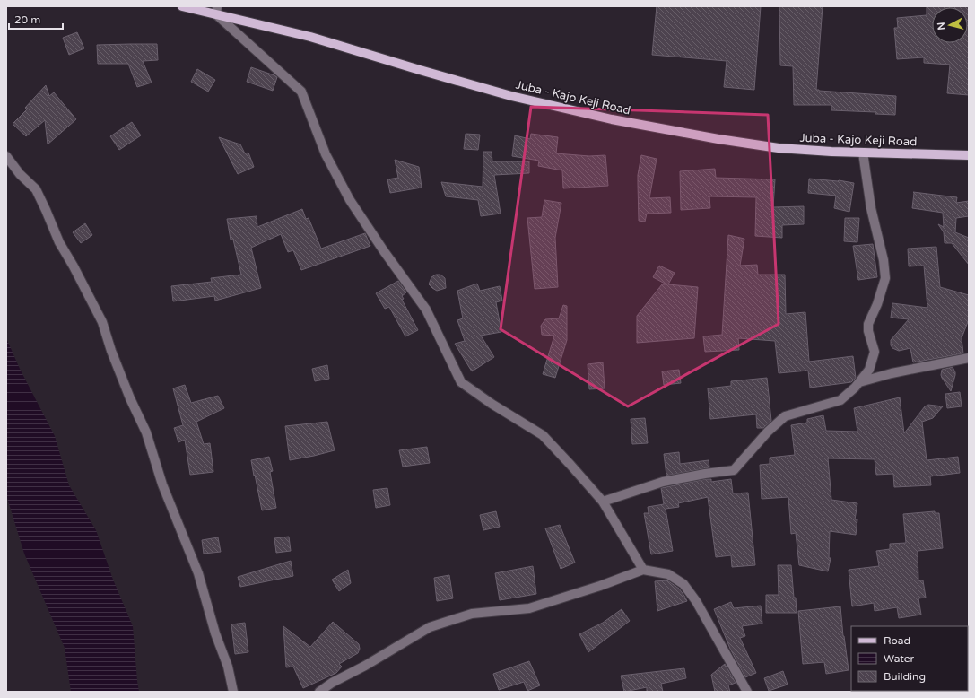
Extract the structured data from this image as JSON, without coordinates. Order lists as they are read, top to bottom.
{
  "streets": {
    "main road": ["Juba - Kajo Keji Road"]
  },
  "legend": ["Road", "Water", "Building"],
  "scale_bar": "20 m",
  "north": "left"
}
